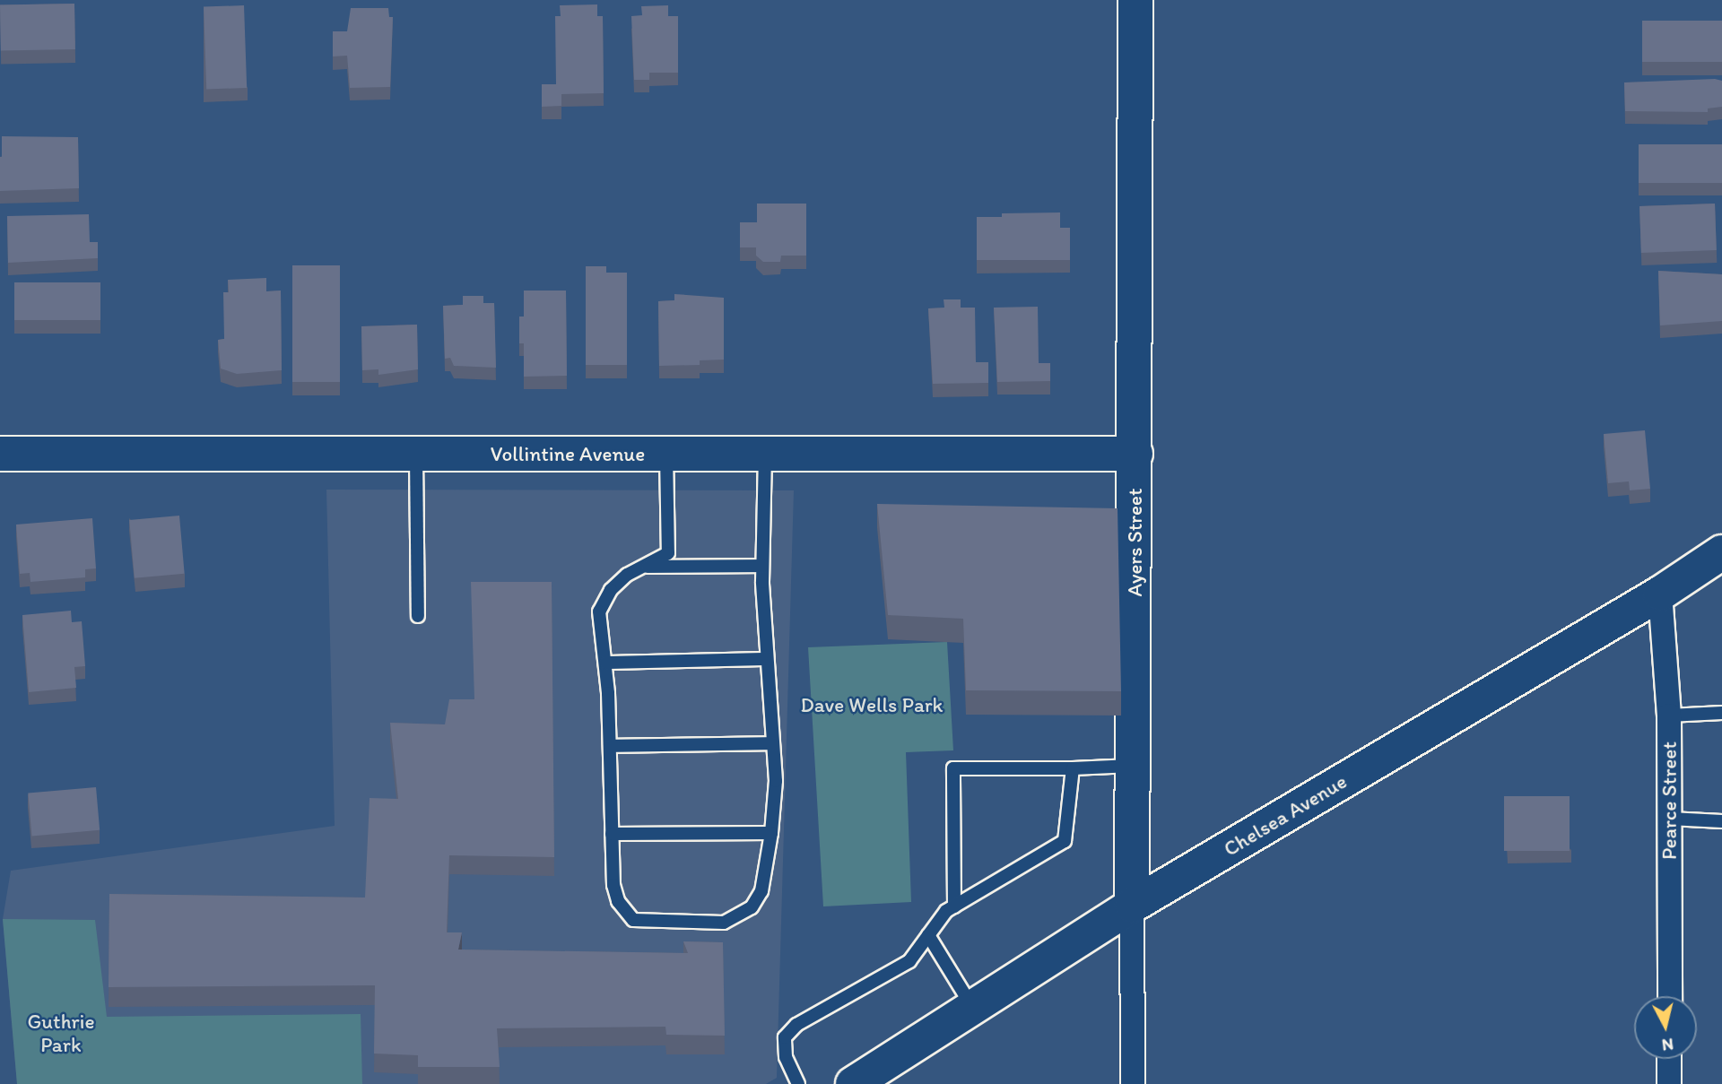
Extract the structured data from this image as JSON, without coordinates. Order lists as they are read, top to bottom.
{
  "streets": {
    "street": [
      "Vollintine Avenue",
      "Ayers Street",
      "Pearce Street",
      "Chelsea Avenue"
    ]
  },
  "crossings": [
    ["Vollintine Avenue", "Ayers Street"],
    ["Ayers Street", "Chelsea Avenue"],
    ["Pearce Street", "Chelsea Avenue"]
  ],
  "parks": ["Dave Wells Park", "Guthrie Park"],
  "north": "bottom"
}
